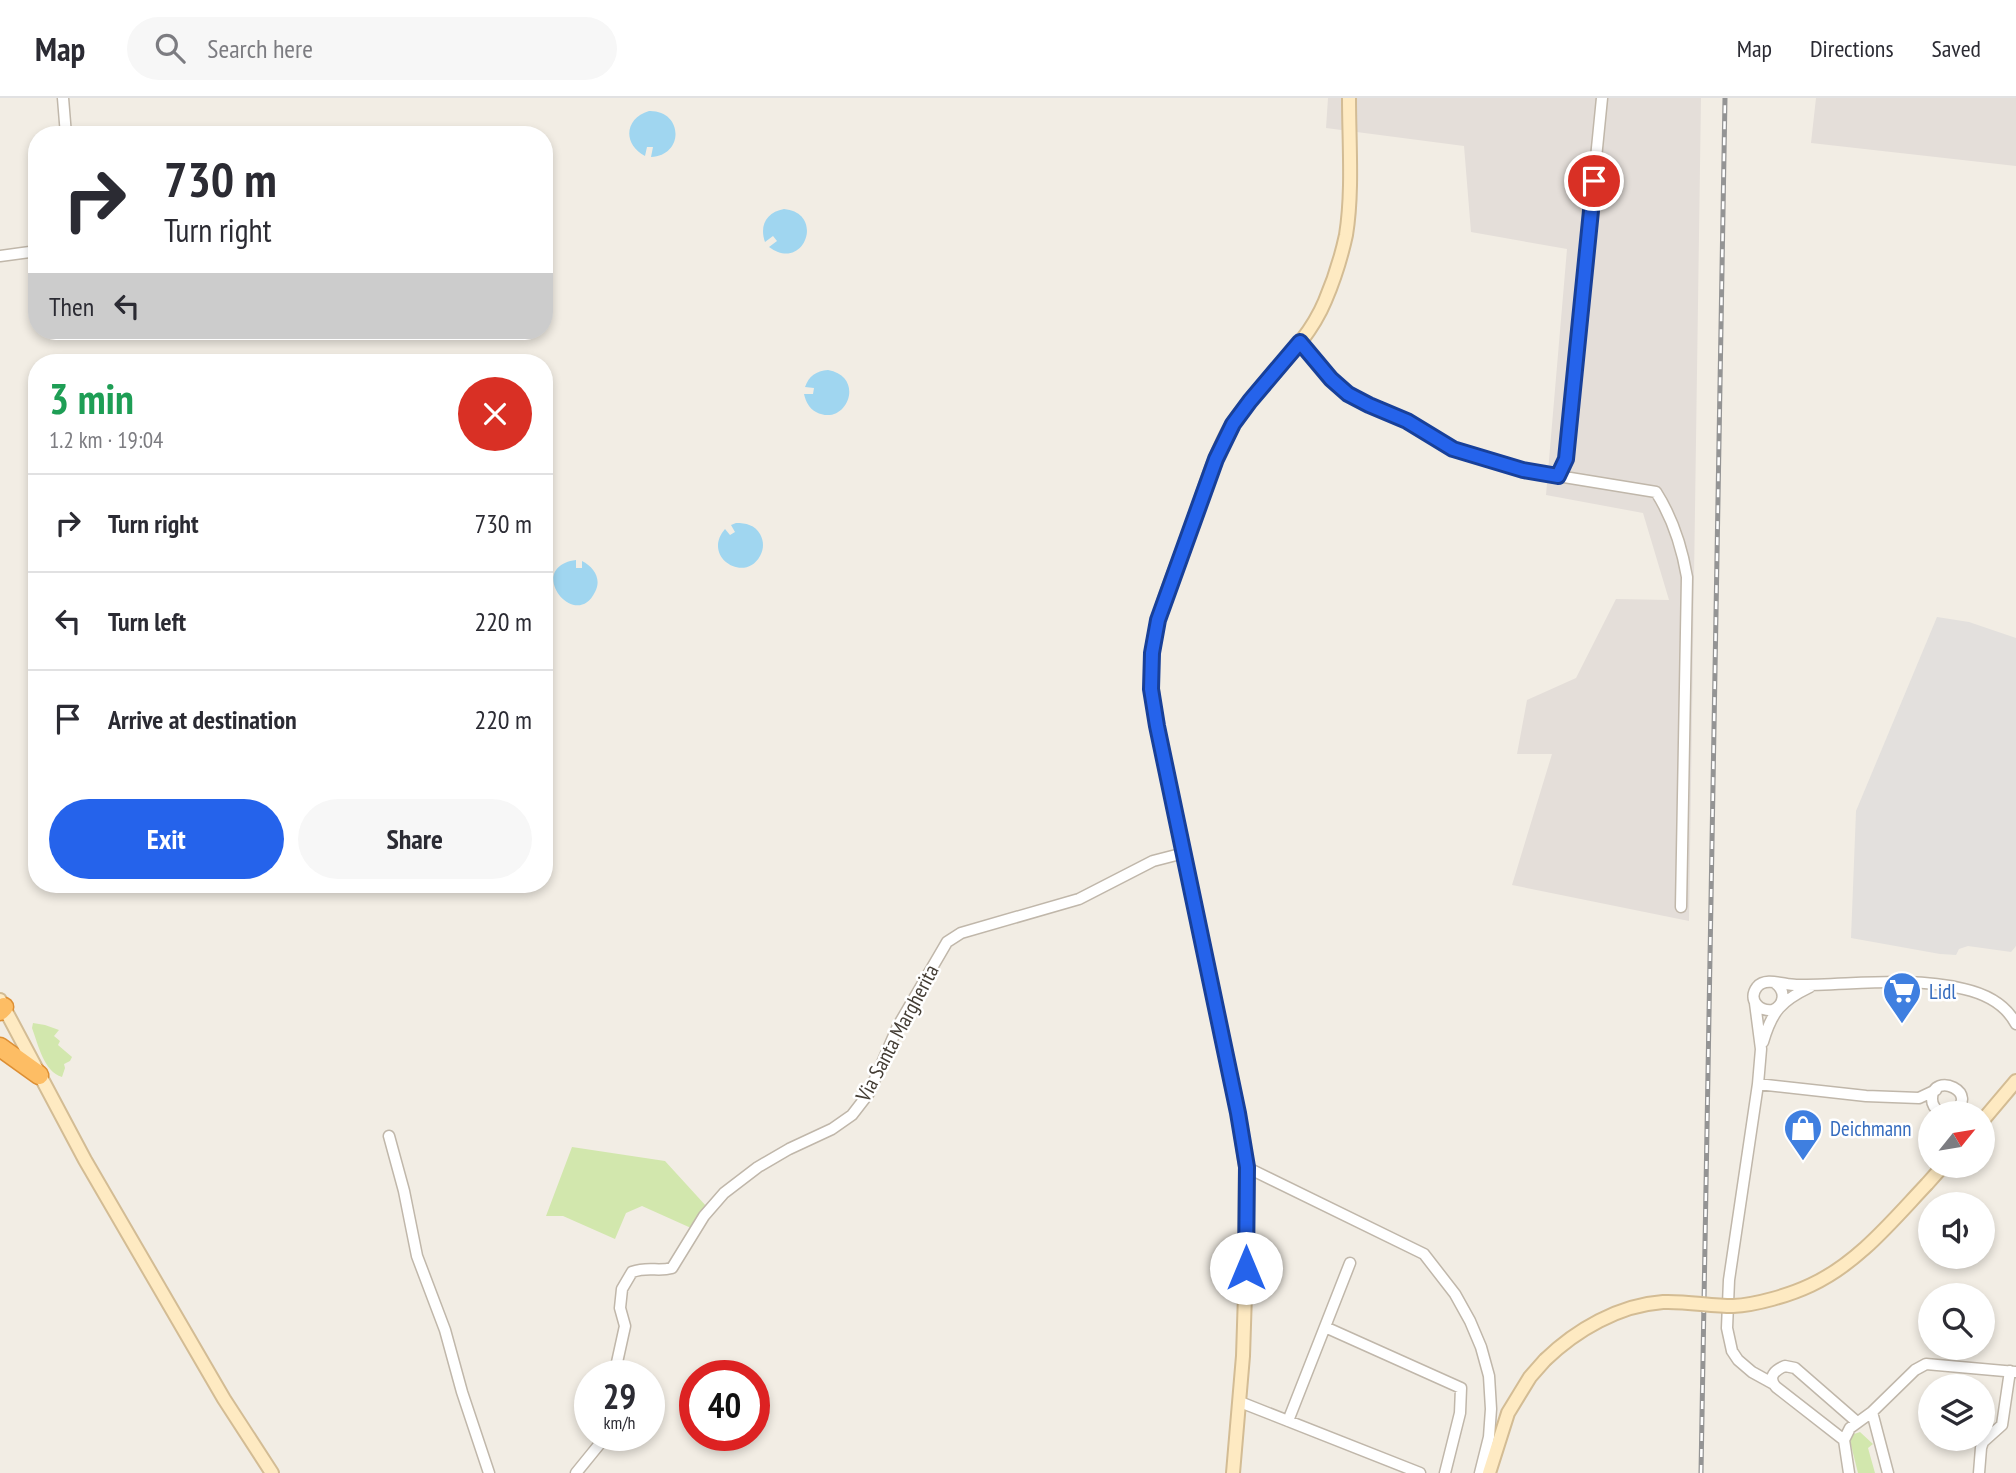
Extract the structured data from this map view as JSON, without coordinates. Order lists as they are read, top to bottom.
{
  "streets": {
    "street": ["Via Santa Margherita"]
  },
  "places": {
    "supermarket": ["Lidl"],
    "shop": ["Deichmann"]
  },
  "north": "top right",
  "page": {
    "header": "Map",
    "search": "Search here",
    "nav": ["Map", "Directions", "Saved"],
    "turn": ["730 m", "Turn right"],
    "then": "Then",
    "heading": ["3 min", "1.2 km · 19:04"],
    "list": [
      {
        "name": "Turn right",
        "value": "730 m"
      },
      {
        "name": "Turn left",
        "value": "220 m"
      },
      {
        "name": "Arrive at destination",
        "value": "220 m"
      }
    ],
    "buttons": ["Exit", "Share"],
    "speed": "29 km/h",
    "limit": "40"
  }
}
